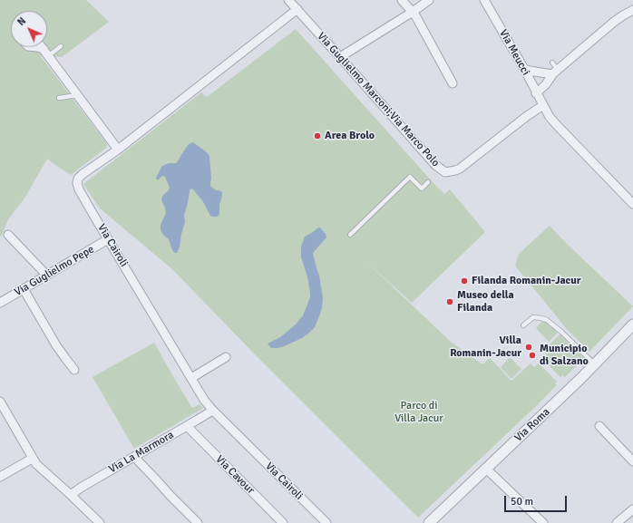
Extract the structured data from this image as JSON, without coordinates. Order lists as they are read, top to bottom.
{
  "streets": {
    "street": [
      "Via Meucci",
      "Via Guglielmo Marconi;Via Marco Polo",
      "Via Cairoli",
      "Via Guglielmo Pepe",
      "Via Roma",
      "Via La Marmora",
      "Via Cavour"
    ]
  },
  "crossings": [
    ["Via Meucci", "Via Guglielmo Marconi;Via Marco Polo"],
    ["Via Guglielmo Marconi;Via Marco Polo", "Via Cairoli"],
    ["Via Cairoli", "Via Guglielmo Pepe"],
    ["Via Cairoli", "Via La Marmora"],
    ["Via La Marmora", "Via Cavour"]
  ],
  "parks": ["Parco di Villa Jacur"],
  "places": [
    "Area Brolo",
    "Filanda Romanin-Jacur",
    "Museo della Filanda",
    "Villa Romanin-Jacur",
    "Municipio di Salzano"
  ],
  "scale_bar": "50 m",
  "north": "top left"
}
